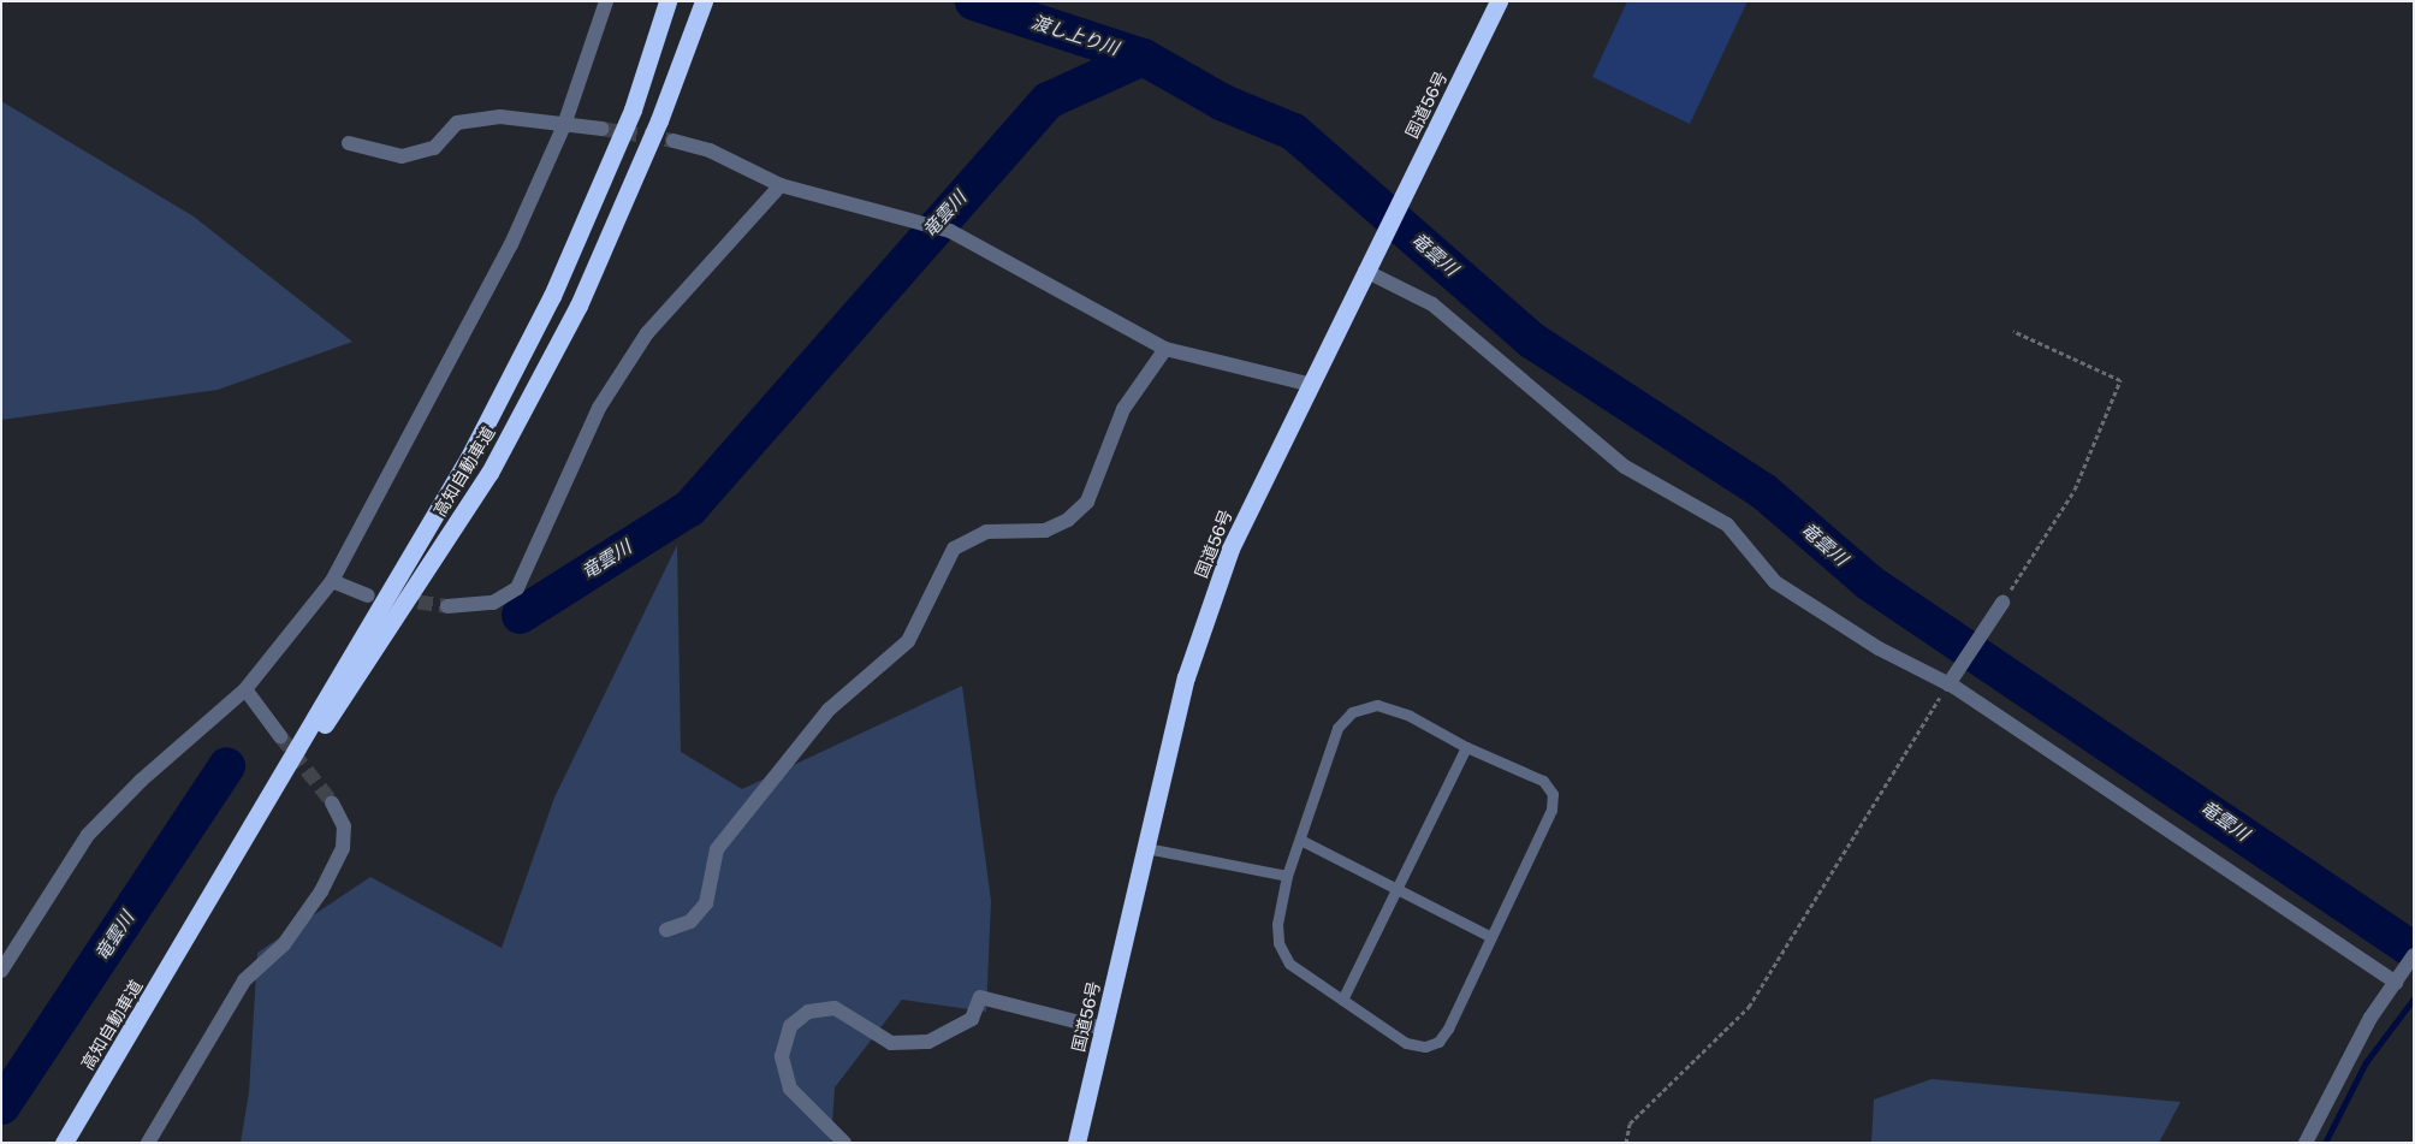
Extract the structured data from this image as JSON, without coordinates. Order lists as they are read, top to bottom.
{
  "streets": {
    "highway": ["国道56号", "高知自動車道"]
  },
  "water": ["渡し上り川", "竜雲川"]
}
